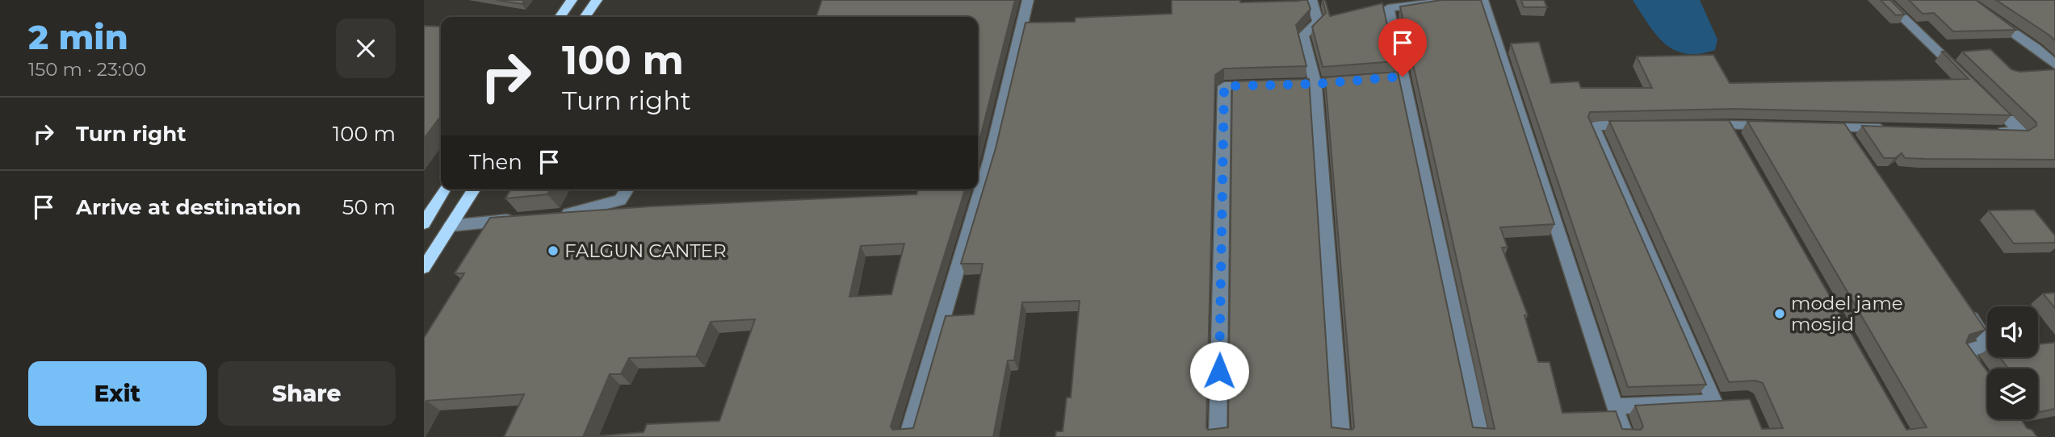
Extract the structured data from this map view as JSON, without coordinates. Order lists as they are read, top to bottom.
{
  "places": ["FALGUN CANTER", "model jame mosjid"],
  "page": {
    "heading": ["2 min", "150 m · 23:00"],
    "turn": ["100 m", "Turn right"],
    "list": [
      {
        "name": "Turn right",
        "value": "100 m"
      },
      {
        "name": "Arrive at destination",
        "value": "50 m"
      }
    ],
    "then": "Then",
    "buttons": ["Exit", "Share"]
  }
}
